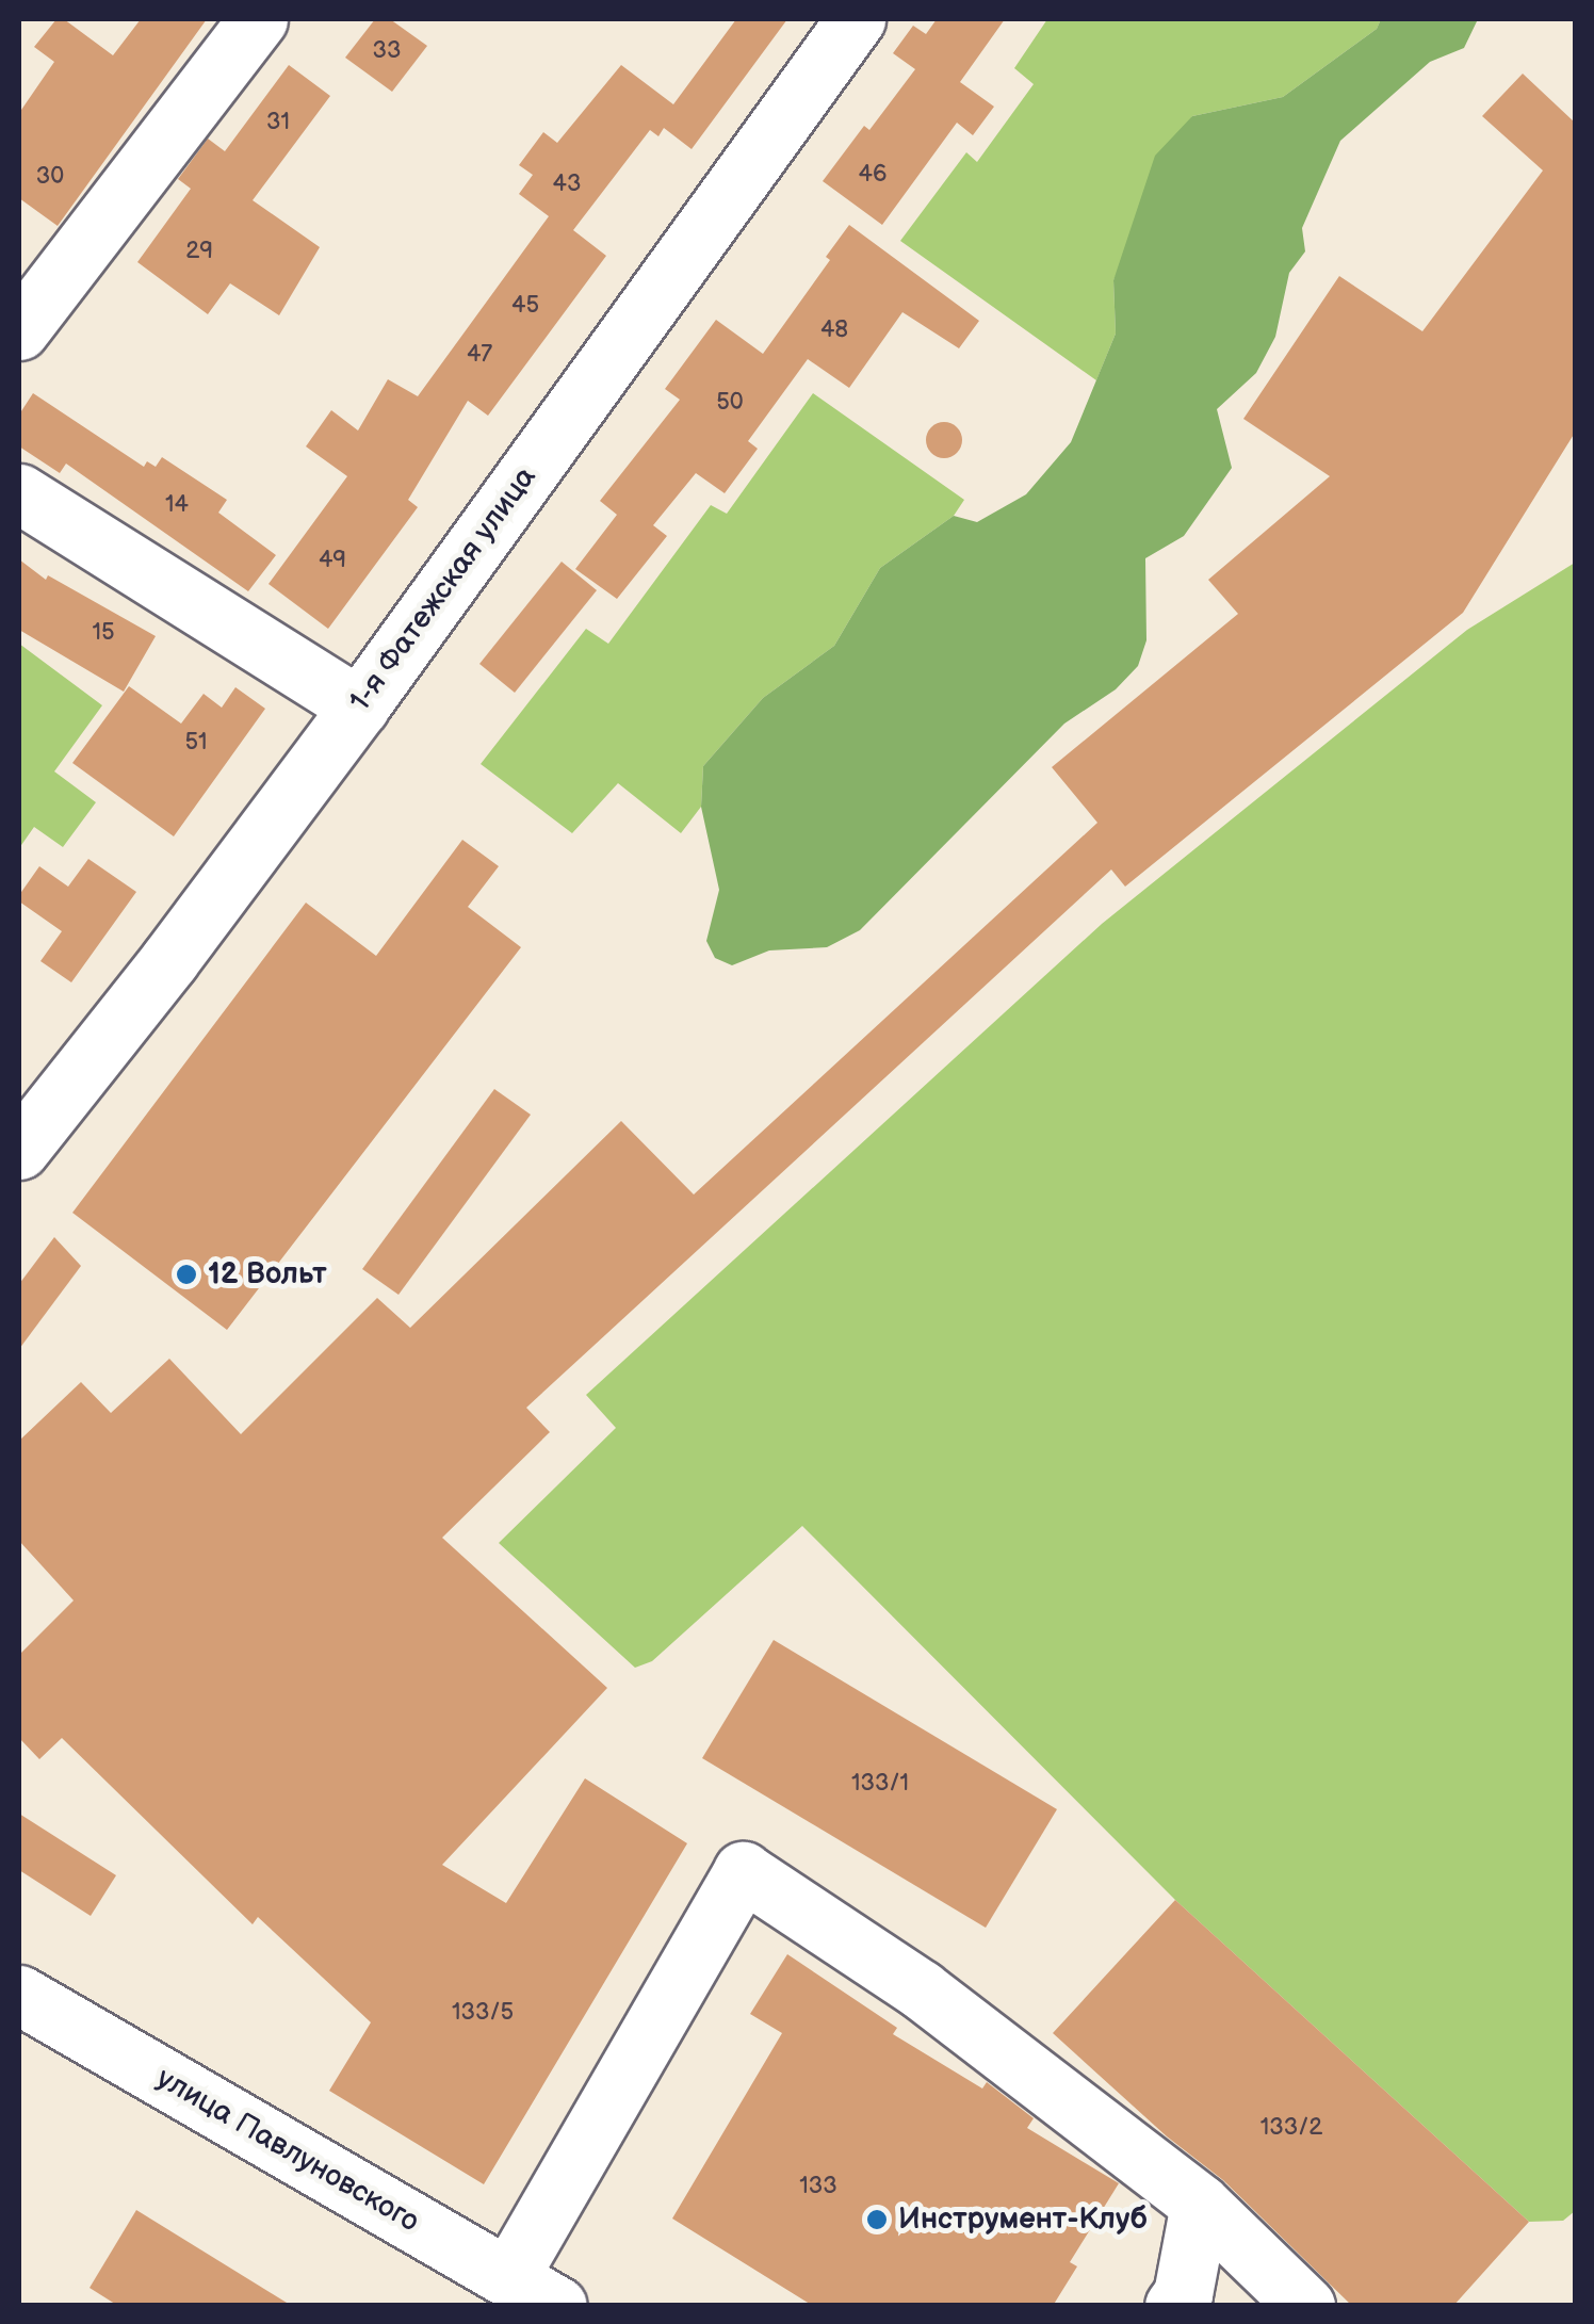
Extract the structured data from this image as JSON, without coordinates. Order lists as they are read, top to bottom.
{
  "streets": {
    "street": ["1-я Фатежская улица", "улица Павлуновского"]
  },
  "places": ["12 Вольт", "Инструмент-Клуб"],
  "house_numbers": [
    "33",
    "31",
    "46",
    "30",
    "43",
    "29",
    "45",
    "48",
    "47",
    "50",
    "14",
    "49",
    "15",
    "51",
    "133/1",
    "133/5",
    "133/2",
    "133"
  ]
}
